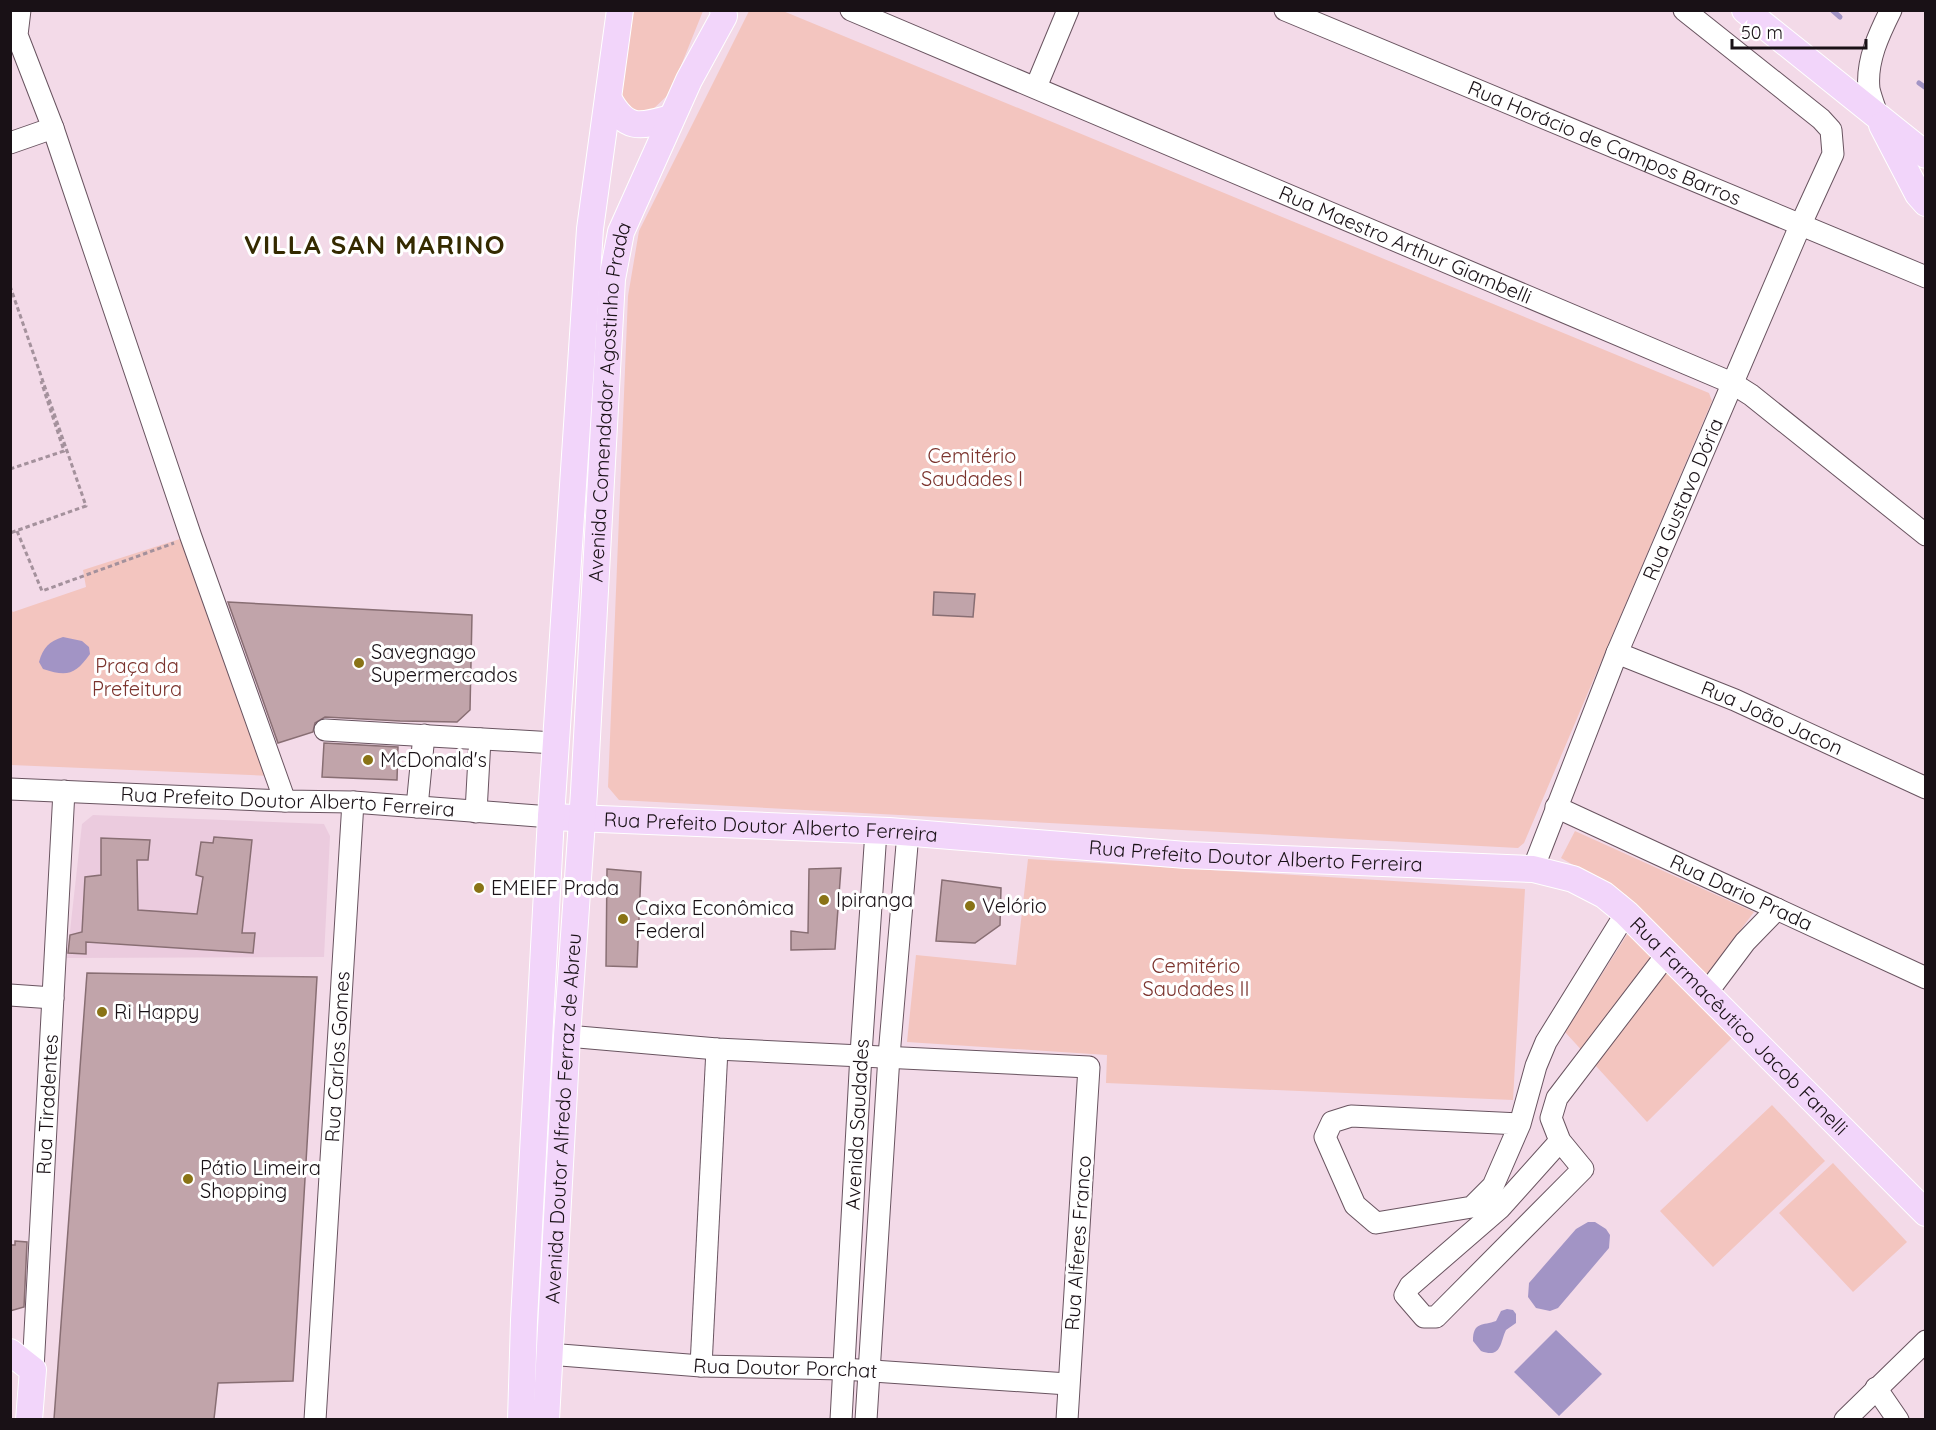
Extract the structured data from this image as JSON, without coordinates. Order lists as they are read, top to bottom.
{
  "streets": {
    "main road": [
      "Avenida Comendador Agostinho Prada",
      "Rua Prefeito Doutor Alberto Ferreira",
      "Rua Farmacêutico Jacob Fanelli",
      "Rua Tiradentes",
      "Avenida Doutor Alfredo Ferraz de Abreu"
    ],
    "street": [
      "Rua Horácio de Campos Barros",
      "Rua Maestro Arthur Giambelli",
      "Rua Gustavo Dória",
      "Rua João Jacon",
      "Rua Dario Prada",
      "Rua Carlos Gomes",
      "Avenida Saudades",
      "Rua Alferes Franco",
      "Rua Doutor Porchat"
    ]
  },
  "crossings": [
    ["Rua Horácio de Campos Barros", "Rua Gustavo Dória"],
    ["Rua Maestro Arthur Giambelli", "Rua Gustavo Dória"],
    ["Avenida Comendador Agostinho Prada", "Rua Prefeito Doutor Alberto Ferreira"],
    ["Avenida Comendador Agostinho Prada", "Avenida Doutor Alfredo Ferraz de Abreu"],
    ["Rua Gustavo Dória", "Rua João Jacon"],
    ["Rua Gustavo Dória", "Rua Prefeito Doutor Alberto Ferreira"],
    ["Rua Gustavo Dória", "Rua Dario Prada"],
    ["Rua Gustavo Dória", "Rua Farmacêutico Jacob Fanelli"],
    ["Rua Prefeito Doutor Alberto Ferreira", "Rua Farmacêutico Jacob Fanelli"],
    ["Rua Prefeito Doutor Alberto Ferreira", "Rua Carlos Gomes"],
    ["Rua Prefeito Doutor Alberto Ferreira", "Rua Tiradentes"],
    ["Rua Prefeito Doutor Alberto Ferreira", "Avenida Doutor Alfredo Ferraz de Abreu"],
    ["Rua Prefeito Doutor Alberto Ferreira", "Avenida Saudades"],
    ["Avenida Doutor Alfredo Ferraz de Abreu", "Rua Doutor Porchat"],
    ["Avenida Saudades", "Rua Alferes Franco"],
    ["Avenida Saudades", "Rua Doutor Porchat"],
    ["Rua Alferes Franco", "Rua Doutor Porchat"]
  ],
  "districts": ["VILLA SAN MARINO"],
  "parks": ["Cemitério Saudades I", "Praça da Prefeitura", "Cemitério Saudades II"],
  "places": [
    "Savegnago Supermercados",
    "McDonald's",
    "EMEIEF Prada",
    "Ipiranga",
    "Velório",
    "Caixa Econômica Federal",
    "Ri Happy",
    "Pátio Limeira Shopping"
  ],
  "scale_bar": "50 m"
}
